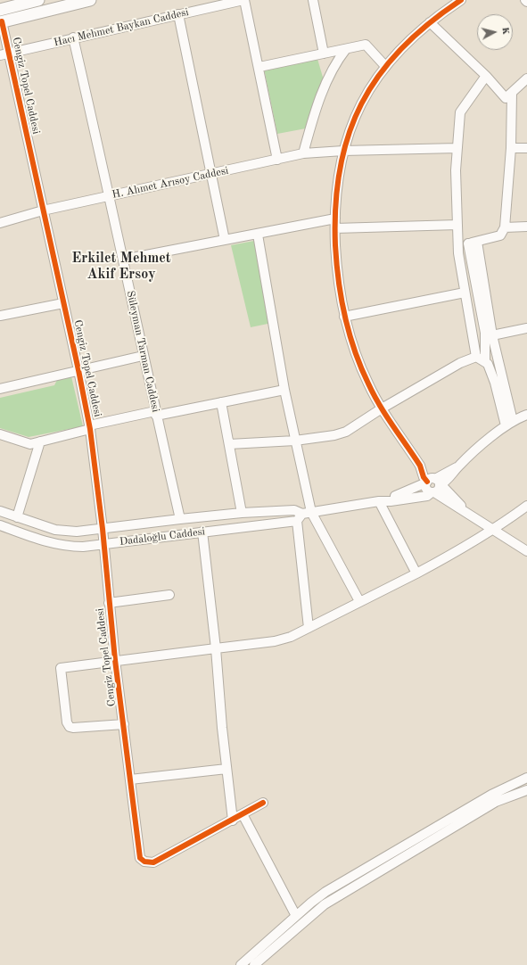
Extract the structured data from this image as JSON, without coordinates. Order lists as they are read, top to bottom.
{
  "streets": {
    "street": [
      "Hacı Mehmet Baykan Caddesi",
      "Cengiz Topel Caddesi",
      "H. Ahmet Arısoy Caddesi",
      "Süleyman Tarman Caddesi",
      "Dadaloğlu Caddesi"
    ]
  },
  "crossings": [
    ["Hacı Mehmet Baykan Caddesi", "Cengiz Topel Caddesi"],
    ["Hacı Mehmet Baykan Caddesi", "Süleyman Tarman Caddesi"],
    ["Cengiz Topel Caddesi", "H. Ahmet Arısoy Caddesi"],
    ["Cengiz Topel Caddesi", "Dadaloğlu Caddesi"],
    ["H. Ahmet Arısoy Caddesi", "Süleyman Tarman Caddesi"],
    ["Süleyman Tarman Caddesi", "Dadaloğlu Caddesi"]
  ],
  "districts": ["Erkilet Mehmet Akif Ersoy"],
  "north": "right"
}
